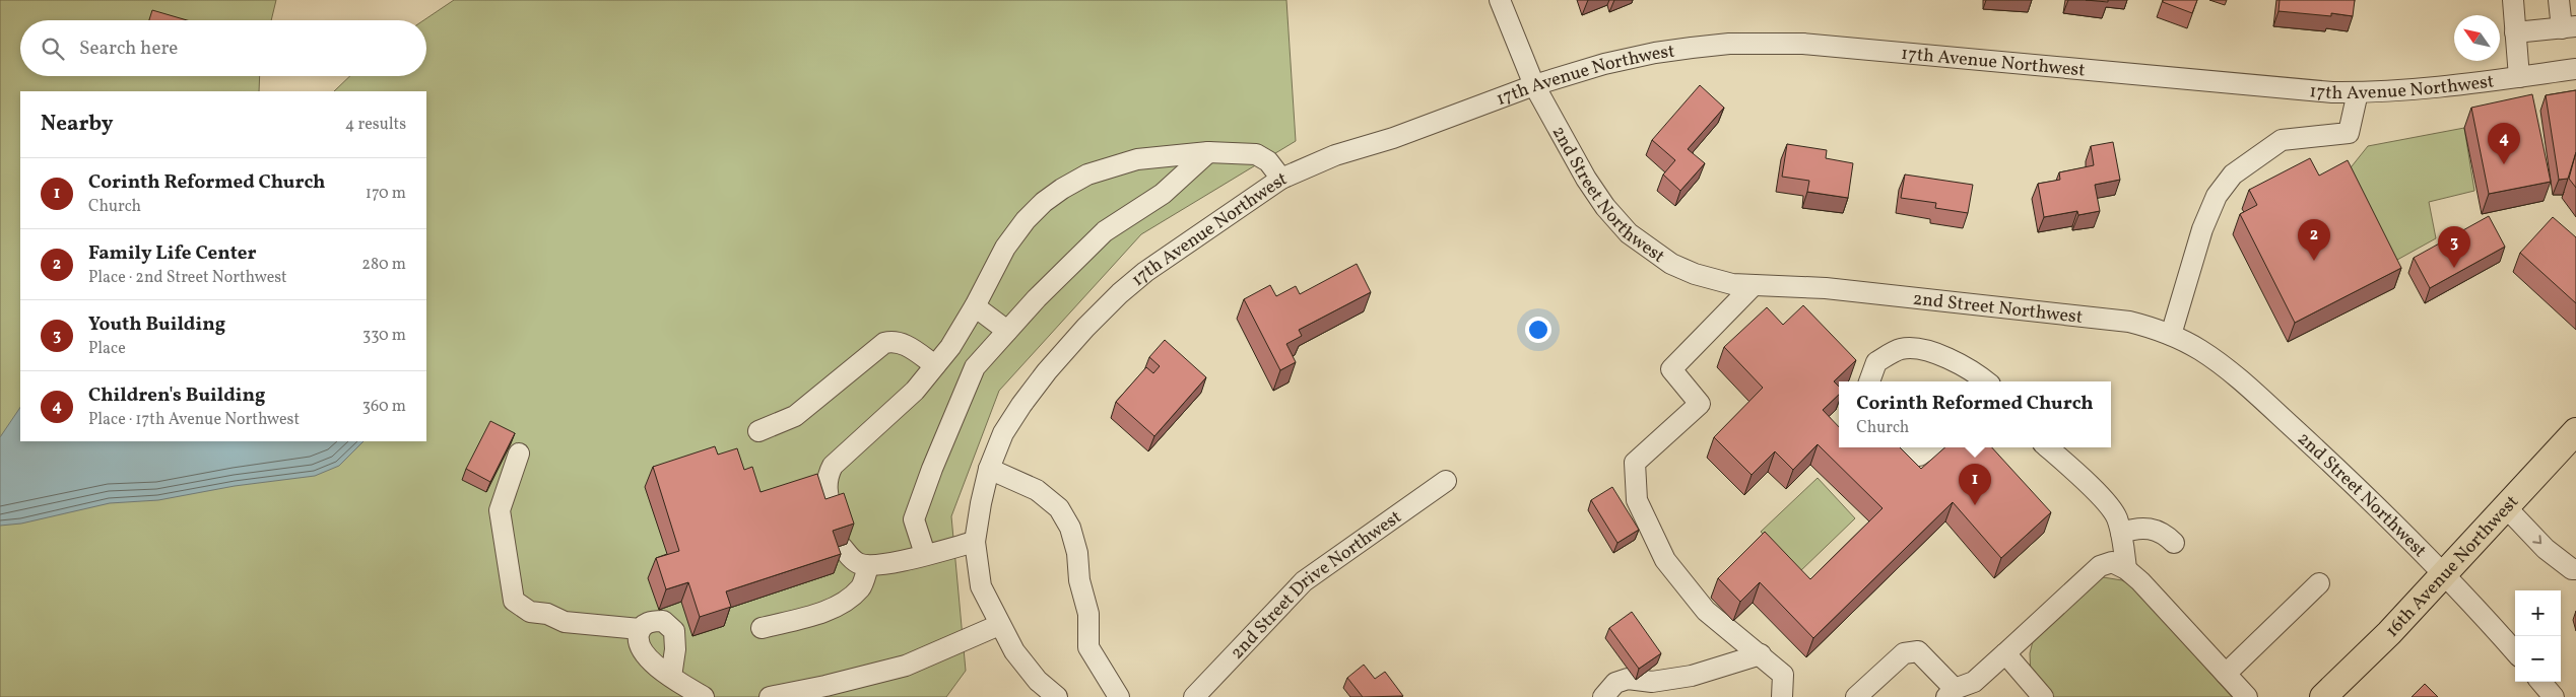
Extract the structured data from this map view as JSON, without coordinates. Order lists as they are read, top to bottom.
{
  "streets": {
    "main road": ["16th Avenue Northwest"],
    "street": ["17th Avenue Northwest", "2nd Street Northwest", "2nd Street Drive Northwest"]
  },
  "crossings": [
    ["17th Avenue Northwest", "2nd Street Northwest"],
    ["2nd Street Northwest", "16th Avenue Northwest"]
  ],
  "north": "top left",
  "page": {
    "search": "Search here",
    "heading": ["Nearby", "4 results"],
    "pins": [
      "4",
      "2",
      "3",
      "1"
    ],
    "list": [
      {
        "mark": "1",
        "name": "Corinth Reformed Church",
        "note": "Church",
        "value": "170 m"
      },
      {
        "mark": "2",
        "name": "Family Life Center",
        "note": "Place · 2nd Street Northwest",
        "value": "280 m"
      },
      {
        "mark": "3",
        "name": "Youth Building",
        "note": "Place",
        "value": "330 m"
      },
      {
        "mark": "4",
        "name": "Children's Building",
        "note": "Place · 17th Avenue Northwest",
        "value": "360 m"
      }
    ],
    "popup": ["Corinth Reformed Church", "Church"],
    "map_buttons": ["+", "−"]
  }
}
